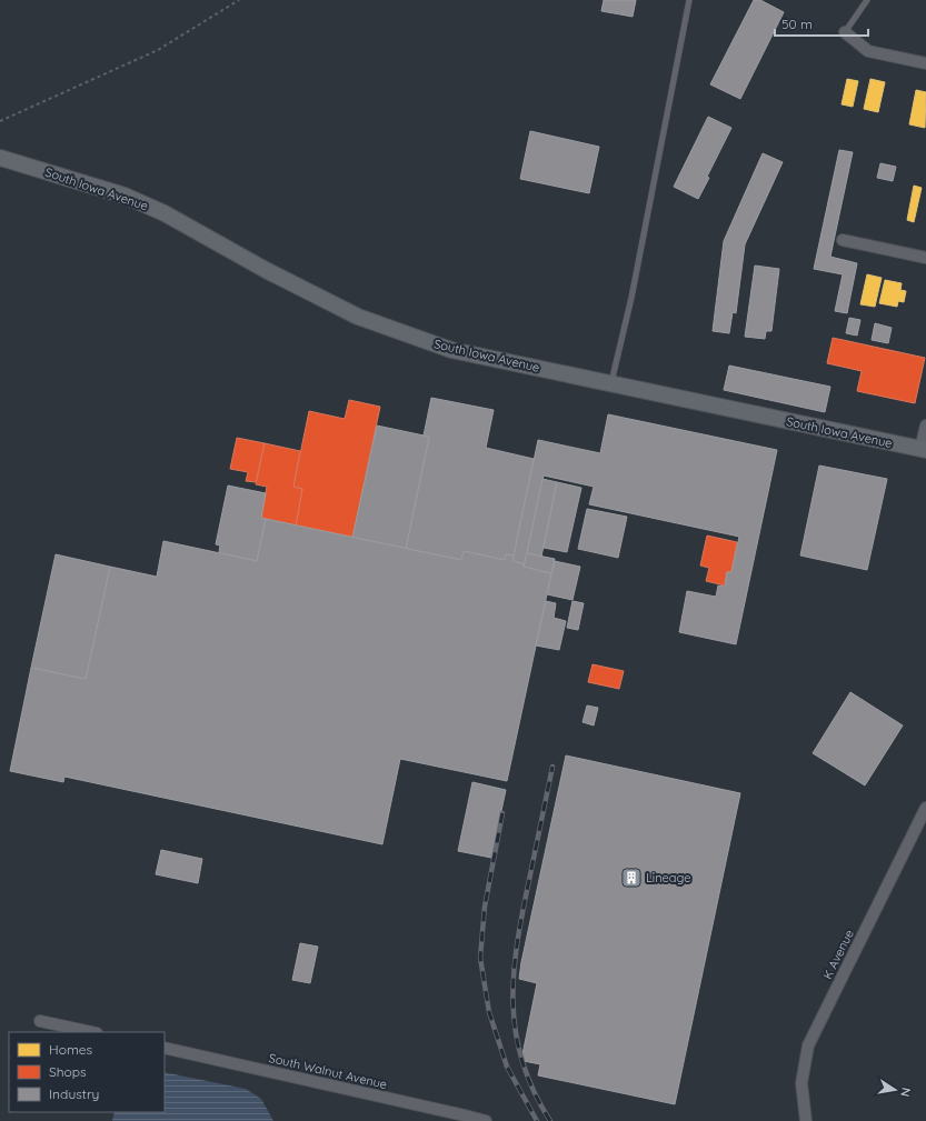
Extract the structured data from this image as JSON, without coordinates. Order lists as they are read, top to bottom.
{
  "streets": {
    "main road": ["South Iowa Avenue"],
    "street": ["K Avenue", "South Walnut Avenue"]
  },
  "places": {
    "building": ["Lineage"]
  },
  "legend": ["Homes", "Shops", "Industry"],
  "scale_bar": "50 m",
  "north": "right"
}
